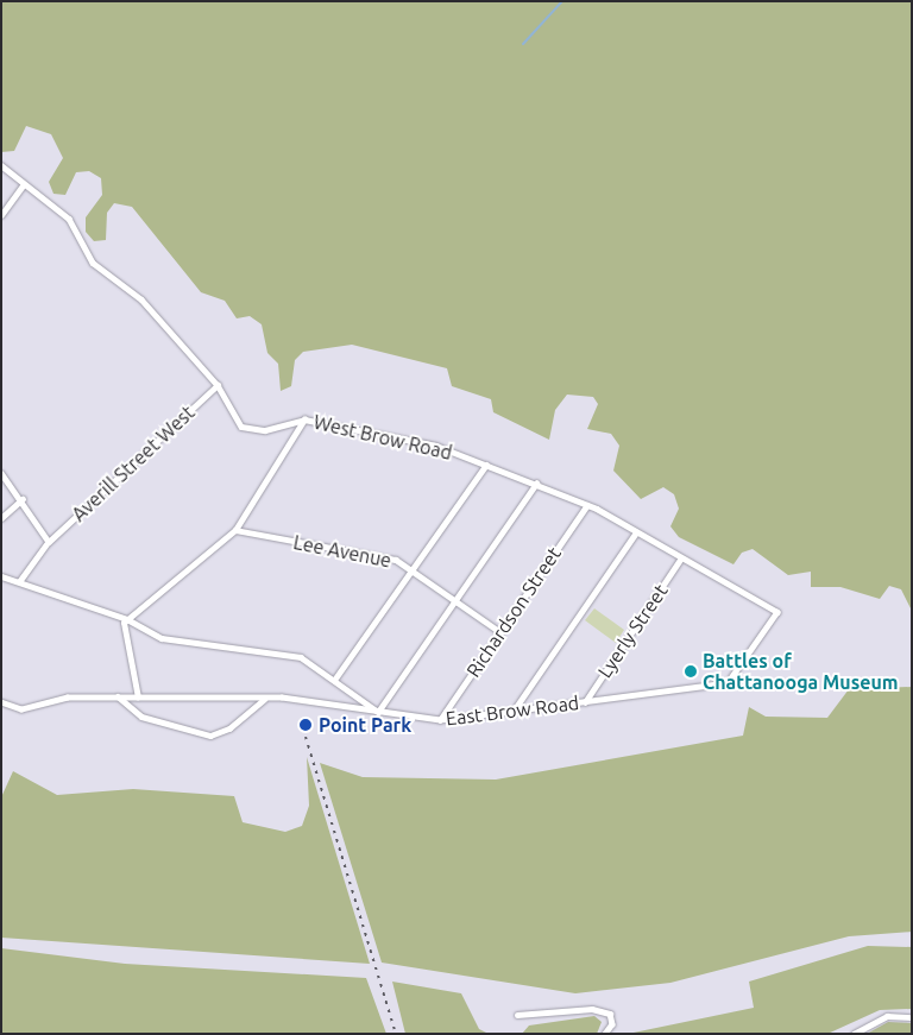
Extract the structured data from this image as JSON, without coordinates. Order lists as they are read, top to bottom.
{
  "streets": {
    "street": [
      "West Brow Road",
      "Averill Street West",
      "Lee Avenue",
      "Richardson Street",
      "Lyerly Street",
      "East Brow Road"
    ]
  },
  "crossings": [
    ["West Brow Road", "Averill Street West"],
    ["West Brow Road", "Richardson Street"],
    ["West Brow Road", "Lyerly Street"],
    ["West Brow Road", "East Brow Road"],
    ["Lee Avenue", "Richardson Street"],
    ["Richardson Street", "East Brow Road"],
    ["Lyerly Street", "East Brow Road"]
  ],
  "places": ["Battles of Chattanooga Museum", "Point Park"]
}
